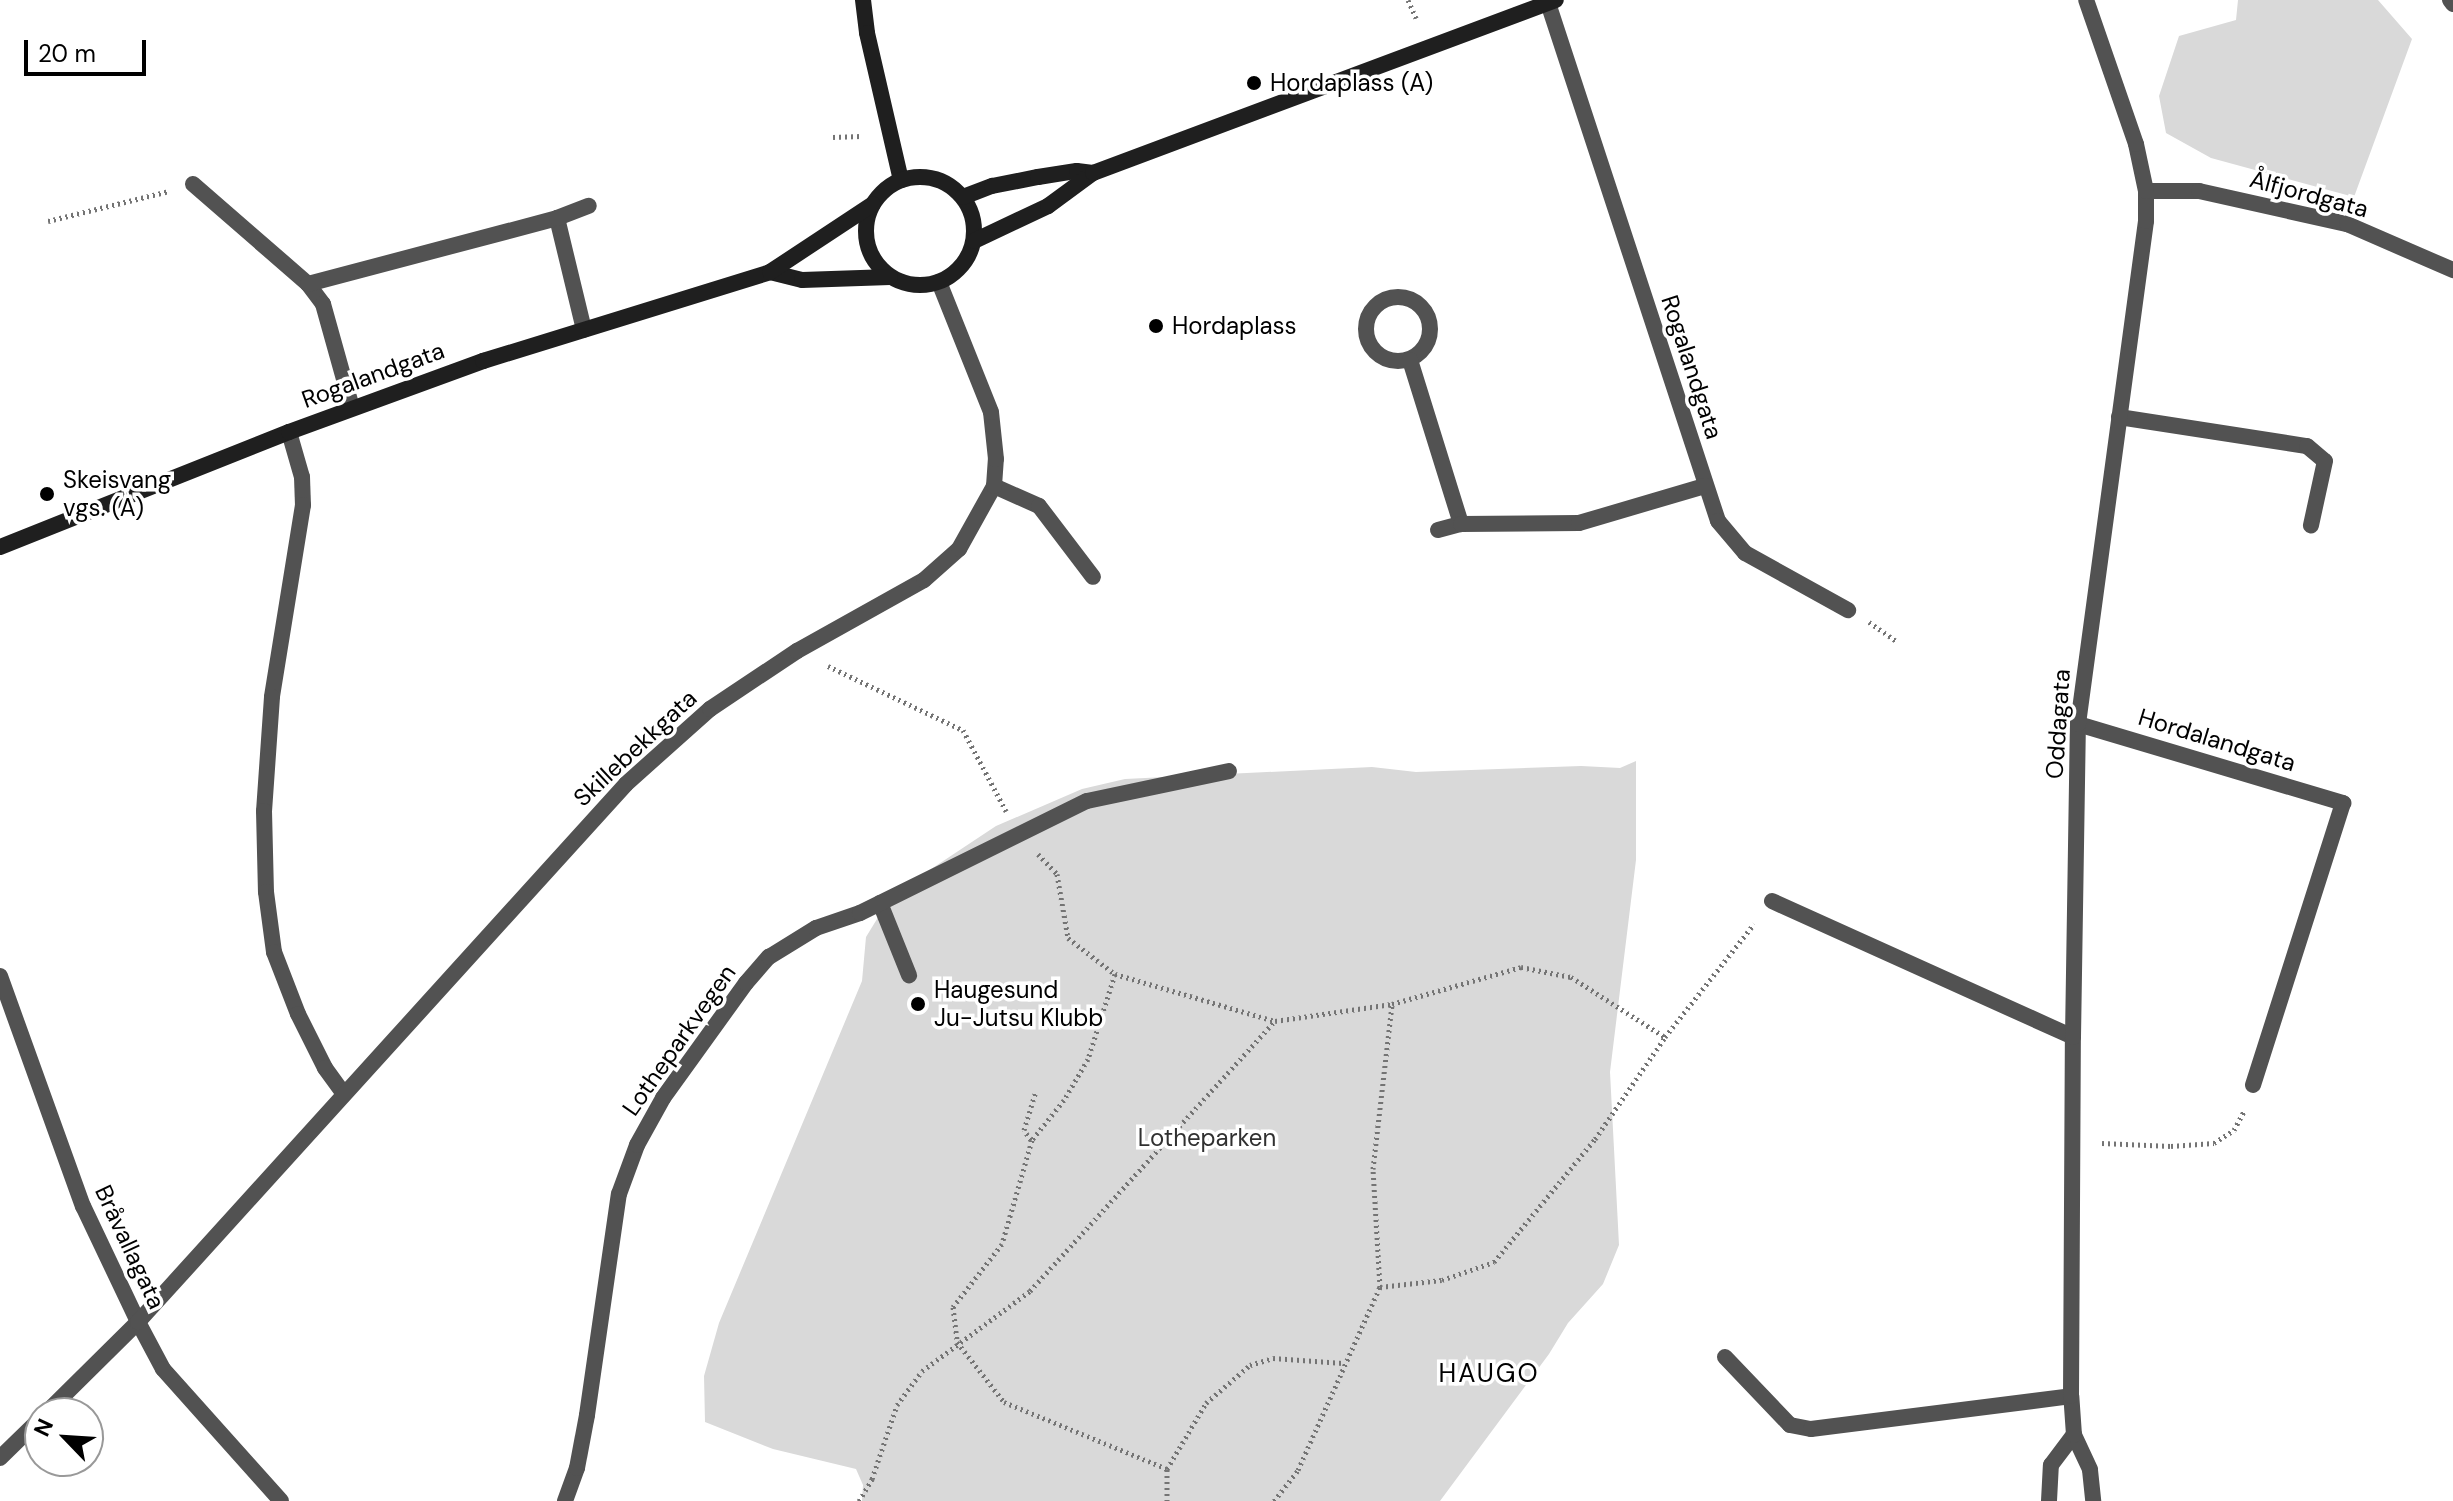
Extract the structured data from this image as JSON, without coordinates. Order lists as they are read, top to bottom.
{
  "streets": {
    "street": [
      "Ålfjordgata",
      "Rogalandgata",
      "Oddagata",
      "Hordalandgata",
      "Skillebekkgata",
      "Lotheparkvegen",
      "Bråvallagata"
    ]
  },
  "crossings": [
    ["Ålfjordgata", "Oddagata"],
    ["Rogalandgata", "Skillebekkgata"],
    ["Oddagata", "Hordalandgata"],
    ["Skillebekkgata", "Bråvallagata"]
  ],
  "districts": ["HAUGO"],
  "parks": ["Lotheparken"],
  "places": [
    "Hordaplass (A)",
    "Hordaplass",
    "Skeisvang vgs. (A)",
    "Haugesund Ju-Jutsu Klubb"
  ],
  "scale_bar": "20 m",
  "north": "top left"
}
